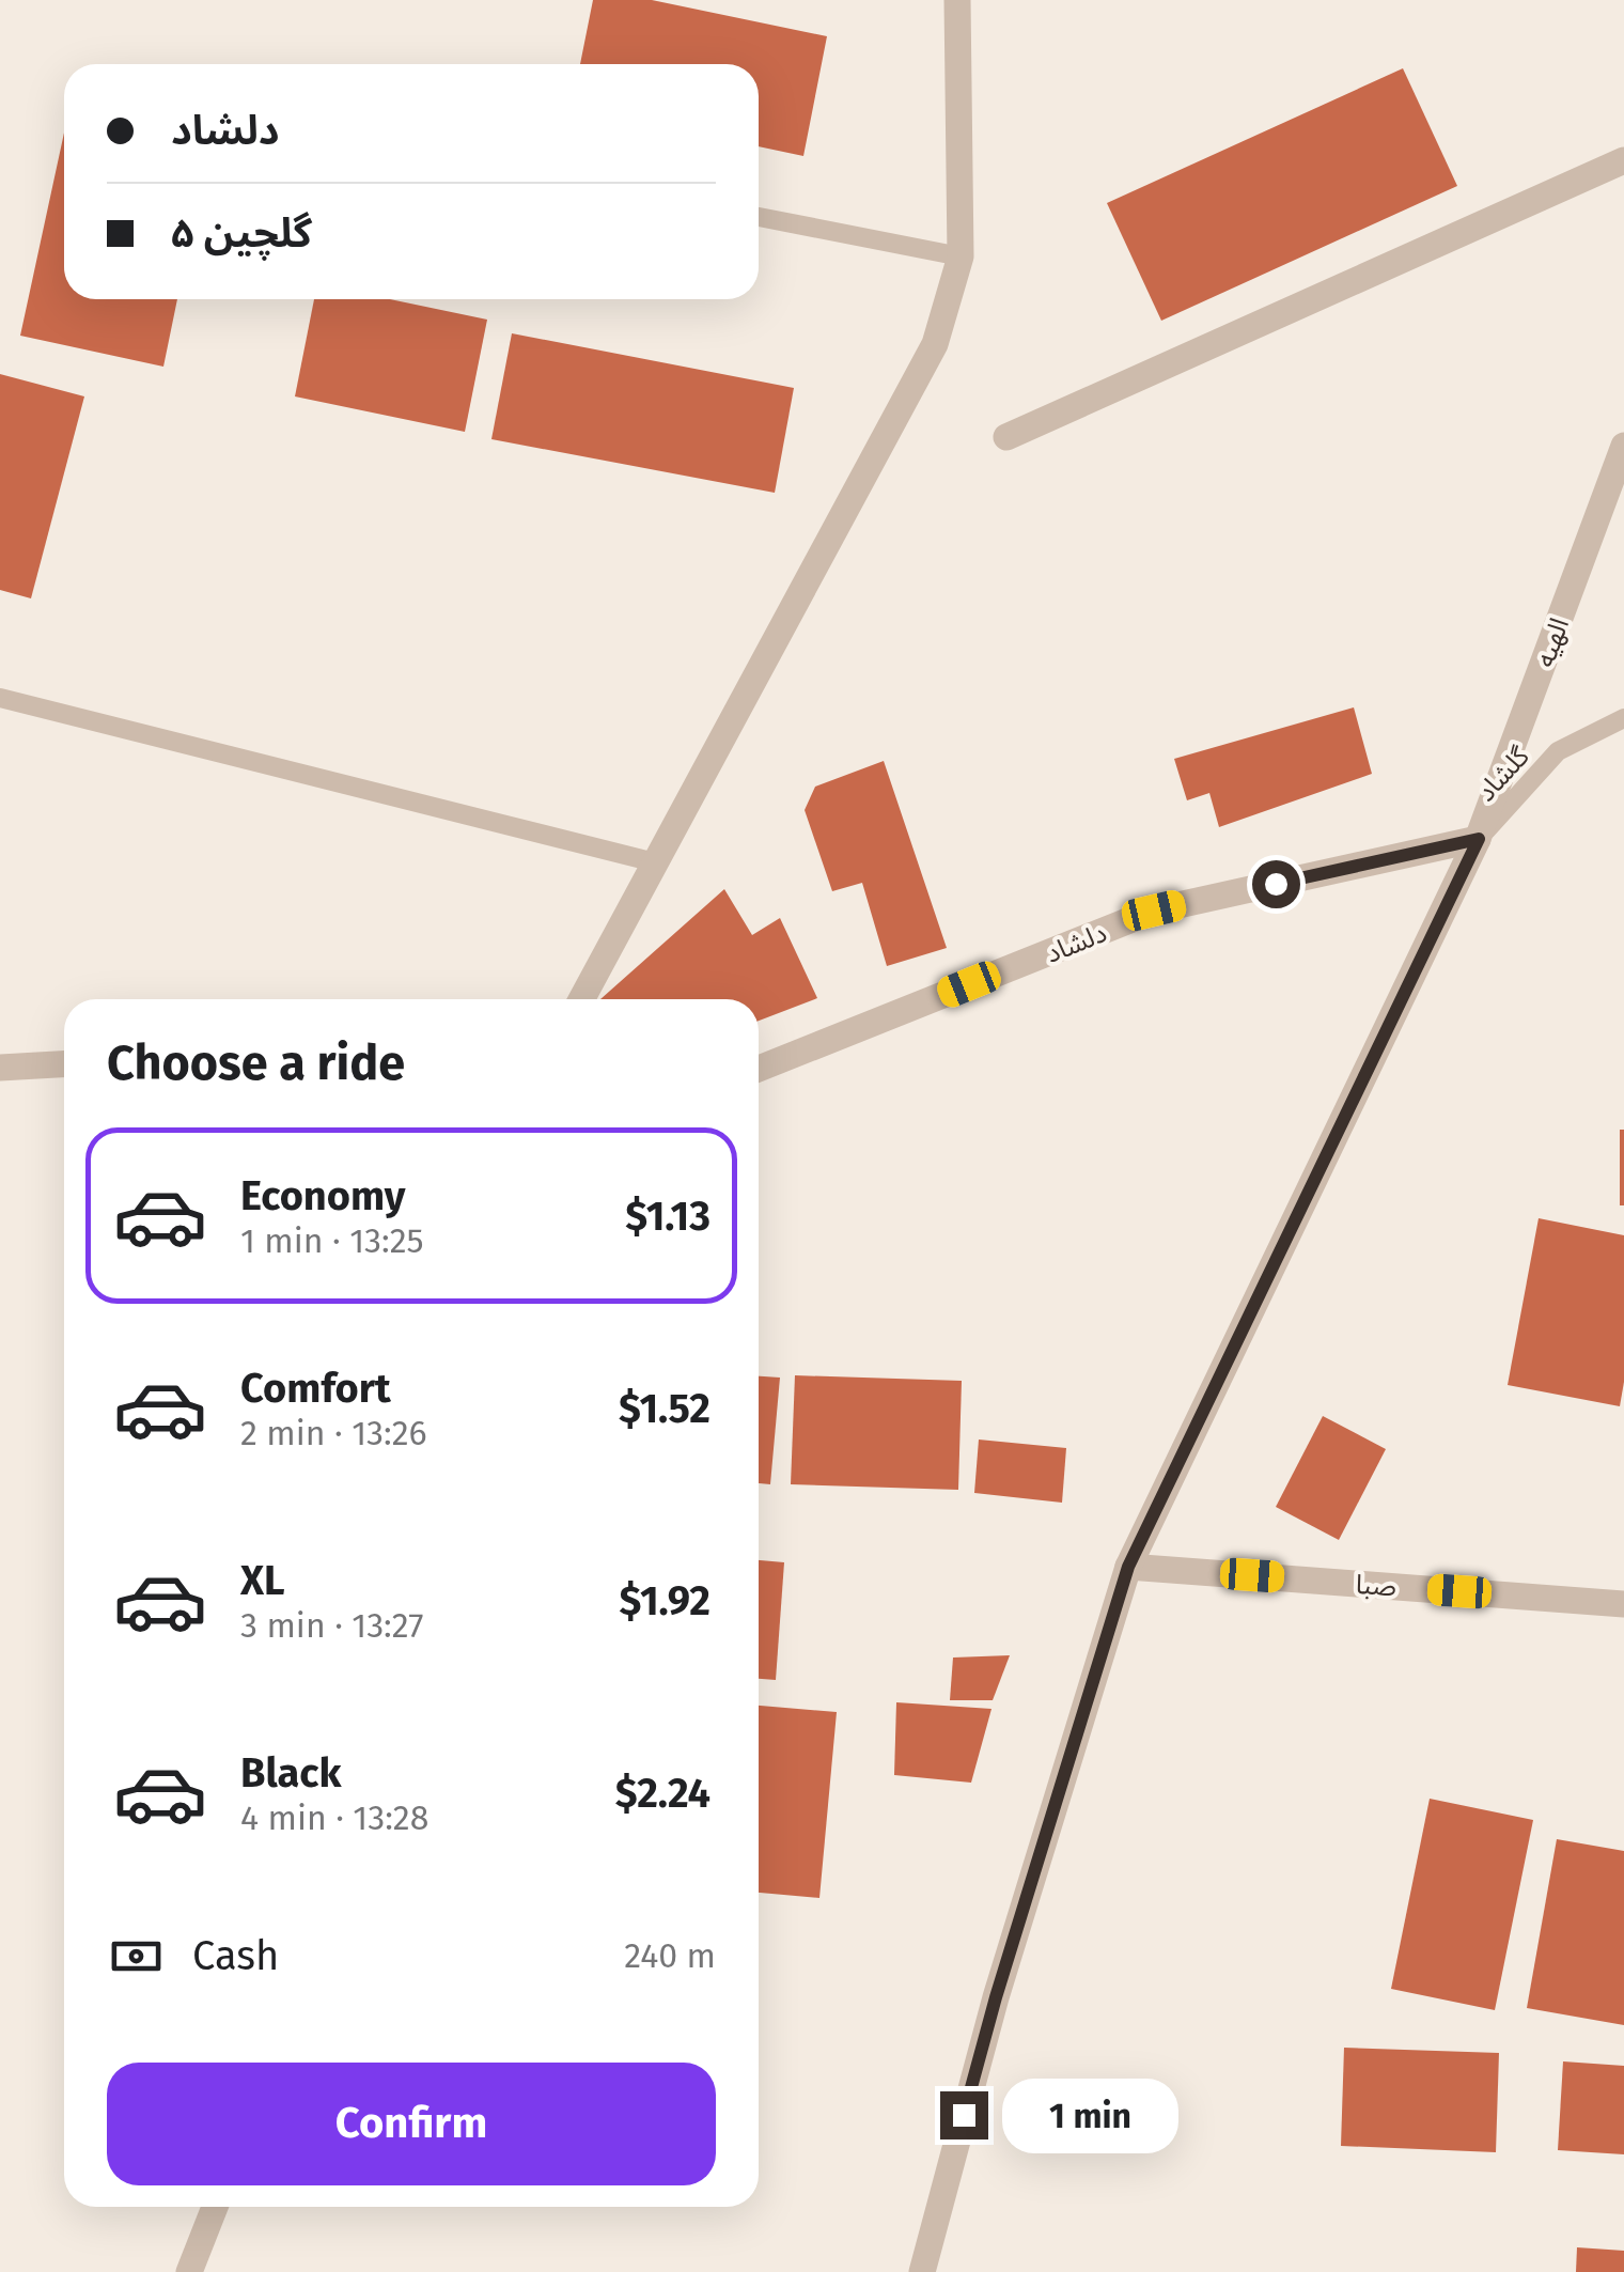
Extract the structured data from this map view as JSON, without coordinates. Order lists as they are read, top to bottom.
{
  "streets": {
    "street": ["الهیه", "دلشاد", "صبا"],
    "lane": ["گلشاد"]
  },
  "crossings": [
    ["الهیه", "گلشاد"],
    ["الهیه", "دلشاد"],
    ["الهیه", "صبا"],
    ["گلشاد", "دلشاد"]
  ],
  "page": {
    "banner": ["دلشاد", "گلچین ۵"],
    "heading": "Choose a ride",
    "list": [
      {
        "name": "Economy",
        "note": "1 min · 13:25",
        "value": "$1.13"
      },
      {
        "name": "Comfort",
        "note": "2 min · 13:26",
        "value": "$1.52"
      },
      {
        "name": "XL",
        "note": "3 min · 13:27",
        "value": "$1.92"
      },
      {
        "name": "Black",
        "note": "4 min · 13:28",
        "value": "$2.24"
      }
    ],
    "pay": ["Cash", "240 m"],
    "buttons": "Confirm",
    "bubble": "1 min"
  }
}
